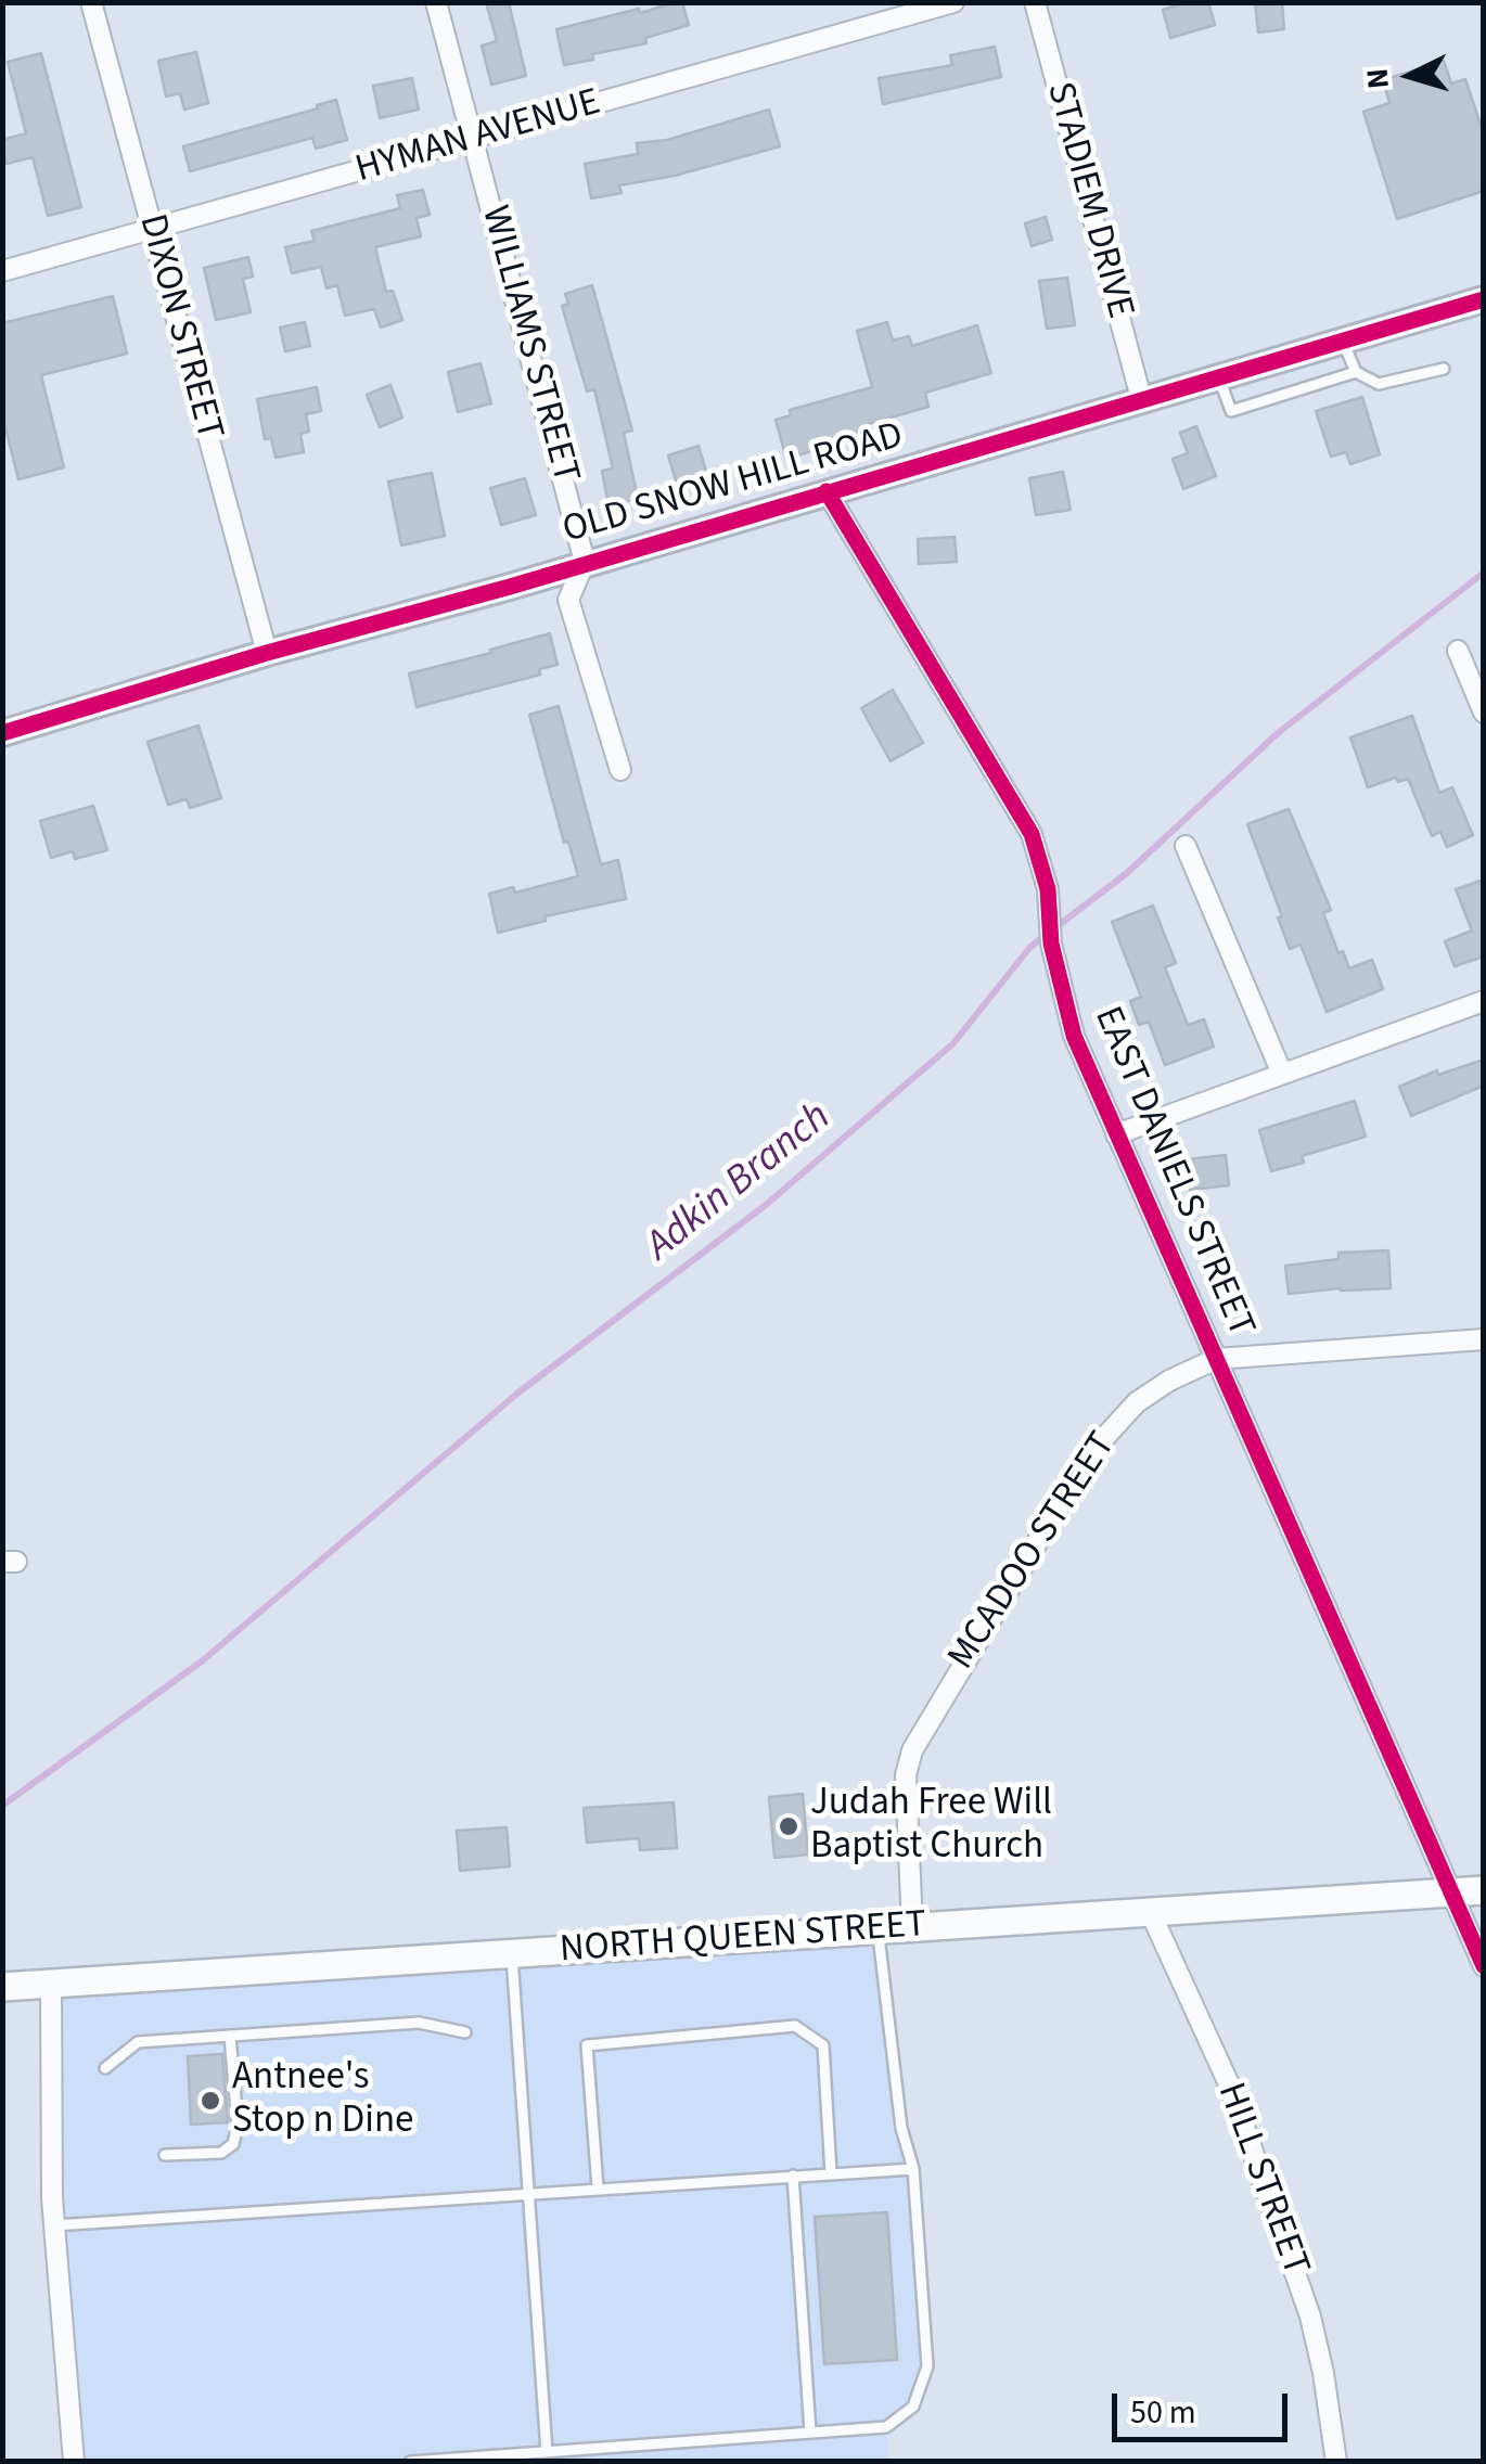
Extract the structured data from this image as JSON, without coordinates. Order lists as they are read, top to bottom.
{
  "streets": {
    "main road": ["NORTH QUEEN STREET"],
    "street": [
      "HYMAN AVENUE",
      "STADIEM DRIVE",
      "DIXON STREET",
      "WILLIAMS STREET",
      "OLD SNOW HILL ROAD",
      "EAST DANIELS STREET",
      "MCADOO STREET",
      "HILL STREET"
    ]
  },
  "crossings": [
    ["HYMAN AVENUE", "DIXON STREET"],
    ["HYMAN AVENUE", "WILLIAMS STREET"],
    ["STADIEM DRIVE", "OLD SNOW HILL ROAD"],
    ["DIXON STREET", "OLD SNOW HILL ROAD"],
    ["WILLIAMS STREET", "OLD SNOW HILL ROAD"],
    ["OLD SNOW HILL ROAD", "EAST DANIELS STREET"],
    ["EAST DANIELS STREET", "MCADOO STREET"],
    ["EAST DANIELS STREET", "NORTH QUEEN STREET"],
    ["MCADOO STREET", "NORTH QUEEN STREET"],
    ["NORTH QUEEN STREET", "HILL STREET"]
  ],
  "water": ["Adkin Branch"],
  "places": ["Judah Free Will Baptist Church", "Antnee's Stop n Dine"],
  "scale_bar": "50 m",
  "north": "left"
}
